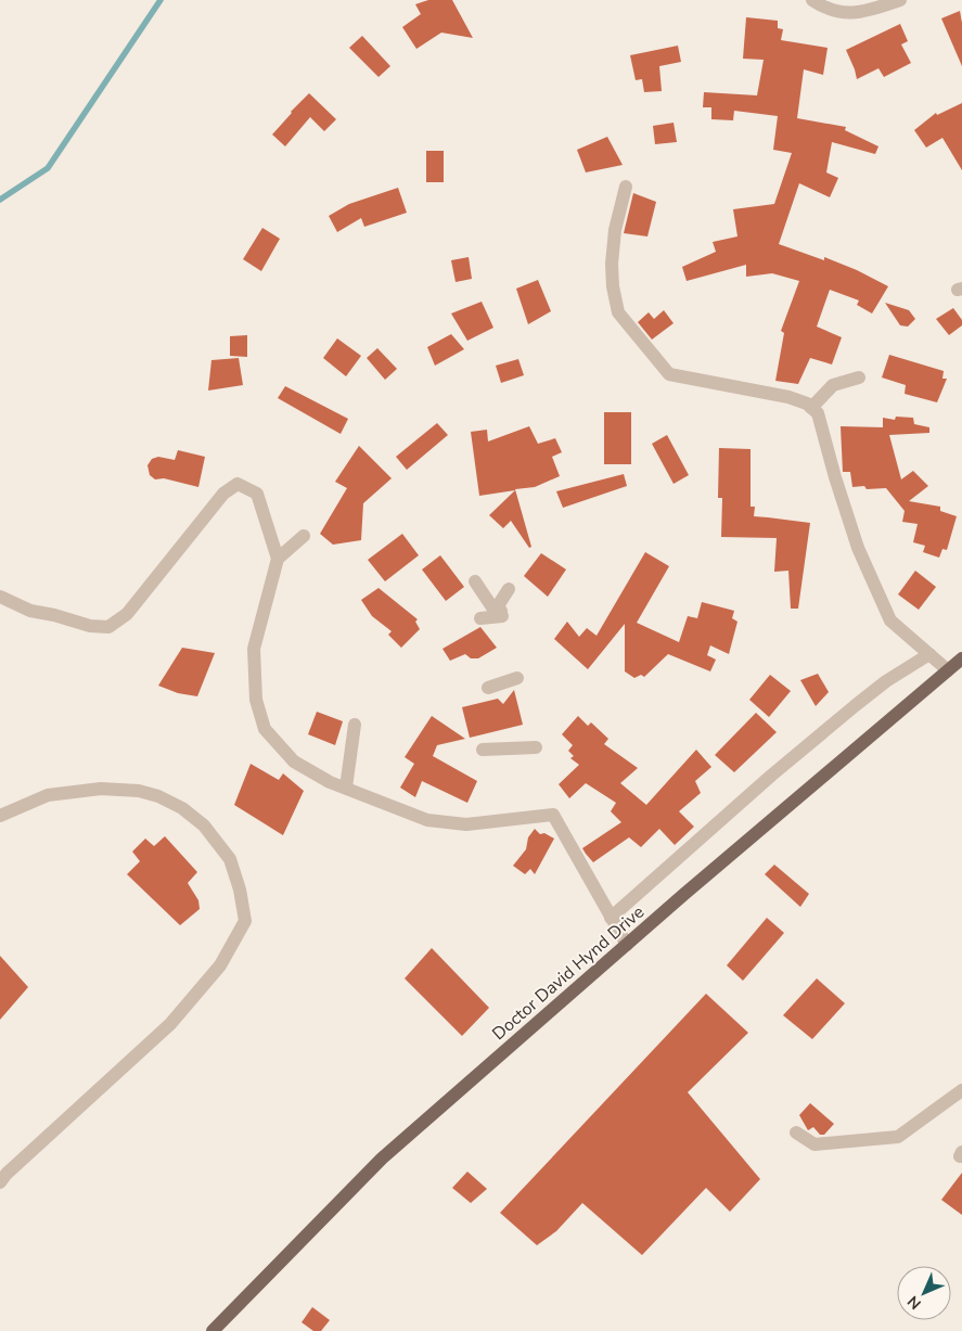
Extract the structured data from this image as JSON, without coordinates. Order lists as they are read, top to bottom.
{
  "streets": {
    "main road": ["Doctor David Hynd Drive"]
  },
  "north": "bottom left"
}
